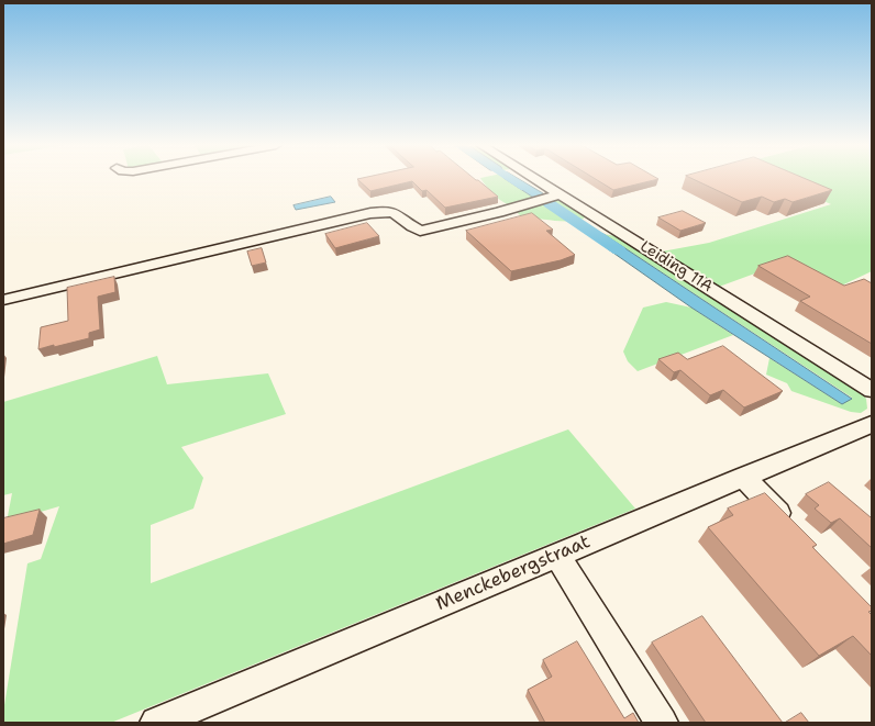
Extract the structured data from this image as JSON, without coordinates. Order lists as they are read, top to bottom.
{
  "streets": {
    "street": ["Leiding 11A", "Menckebergstraat"]
  }
}
